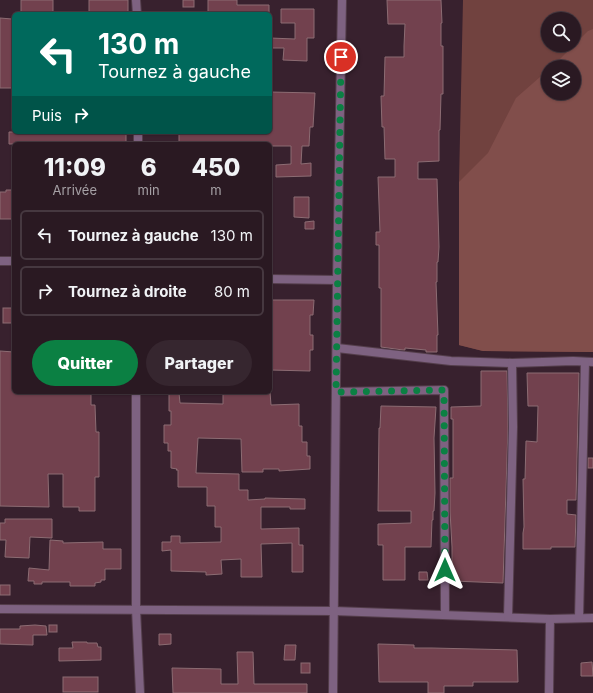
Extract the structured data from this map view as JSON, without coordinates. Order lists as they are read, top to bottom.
{
  "page": {
    "turn": ["130 m", "Tournez à gauche"],
    "then": "Puis",
    "eta": [
      "11:09",
      "Arrivée",
      "6",
      "min",
      "450",
      "m"
    ],
    "list": [
      {
        "name": "Tournez à gauche",
        "value": "130 m"
      },
      {
        "name": "Tournez à droite",
        "value": "80 m"
      }
    ],
    "buttons": ["Quitter", "Partager"]
  }
}
